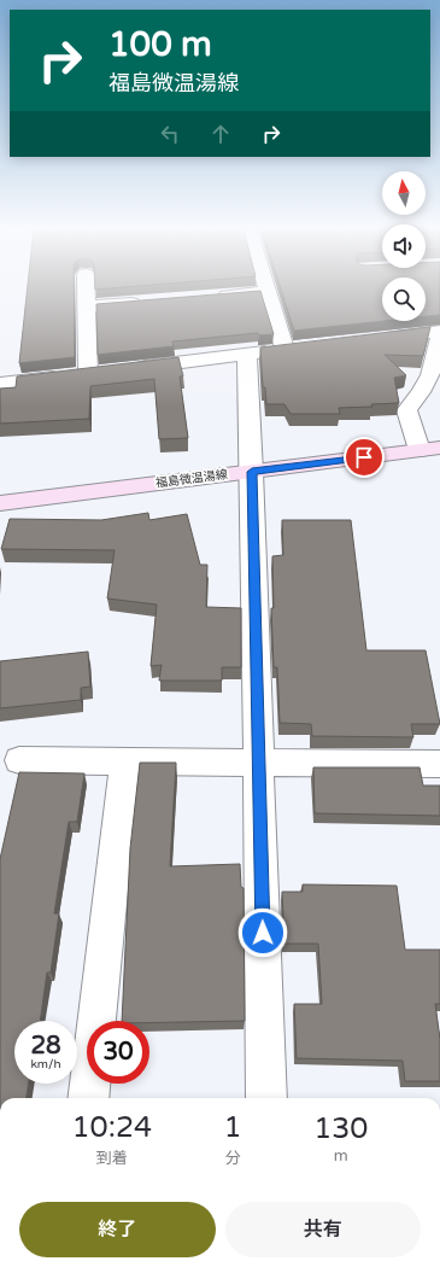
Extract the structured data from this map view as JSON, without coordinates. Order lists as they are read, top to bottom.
{
  "streets": {
    "main road": ["福島微温湯線"]
  },
  "north": "top",
  "page": {
    "turn": ["100 m", "福島微温湯線"],
    "speed": "28 km/h",
    "limit": "30",
    "eta": [
      "10:24",
      "到着",
      "1",
      "分",
      "130",
      "m"
    ],
    "buttons": ["終了", "共有"]
  }
}
